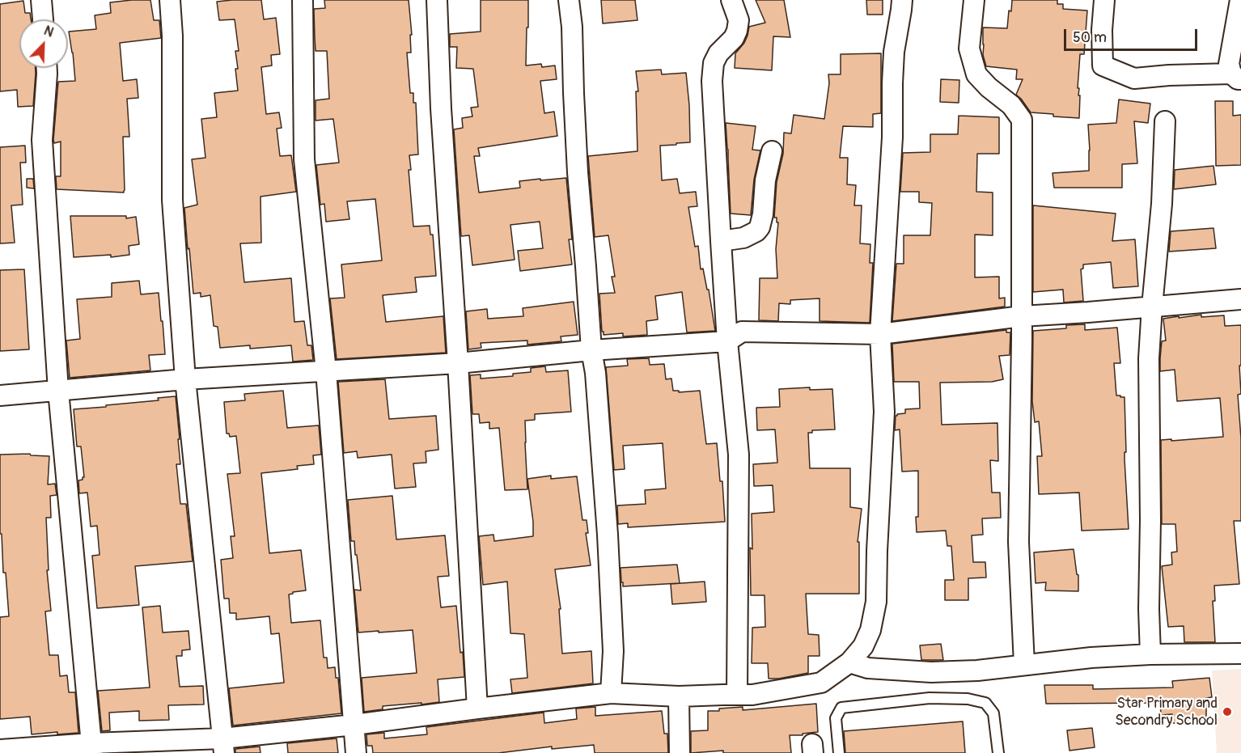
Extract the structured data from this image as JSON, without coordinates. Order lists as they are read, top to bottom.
{
  "places": ["Star Primary and Secondry School"],
  "scale_bar": "50 m",
  "north": "top right"
}
